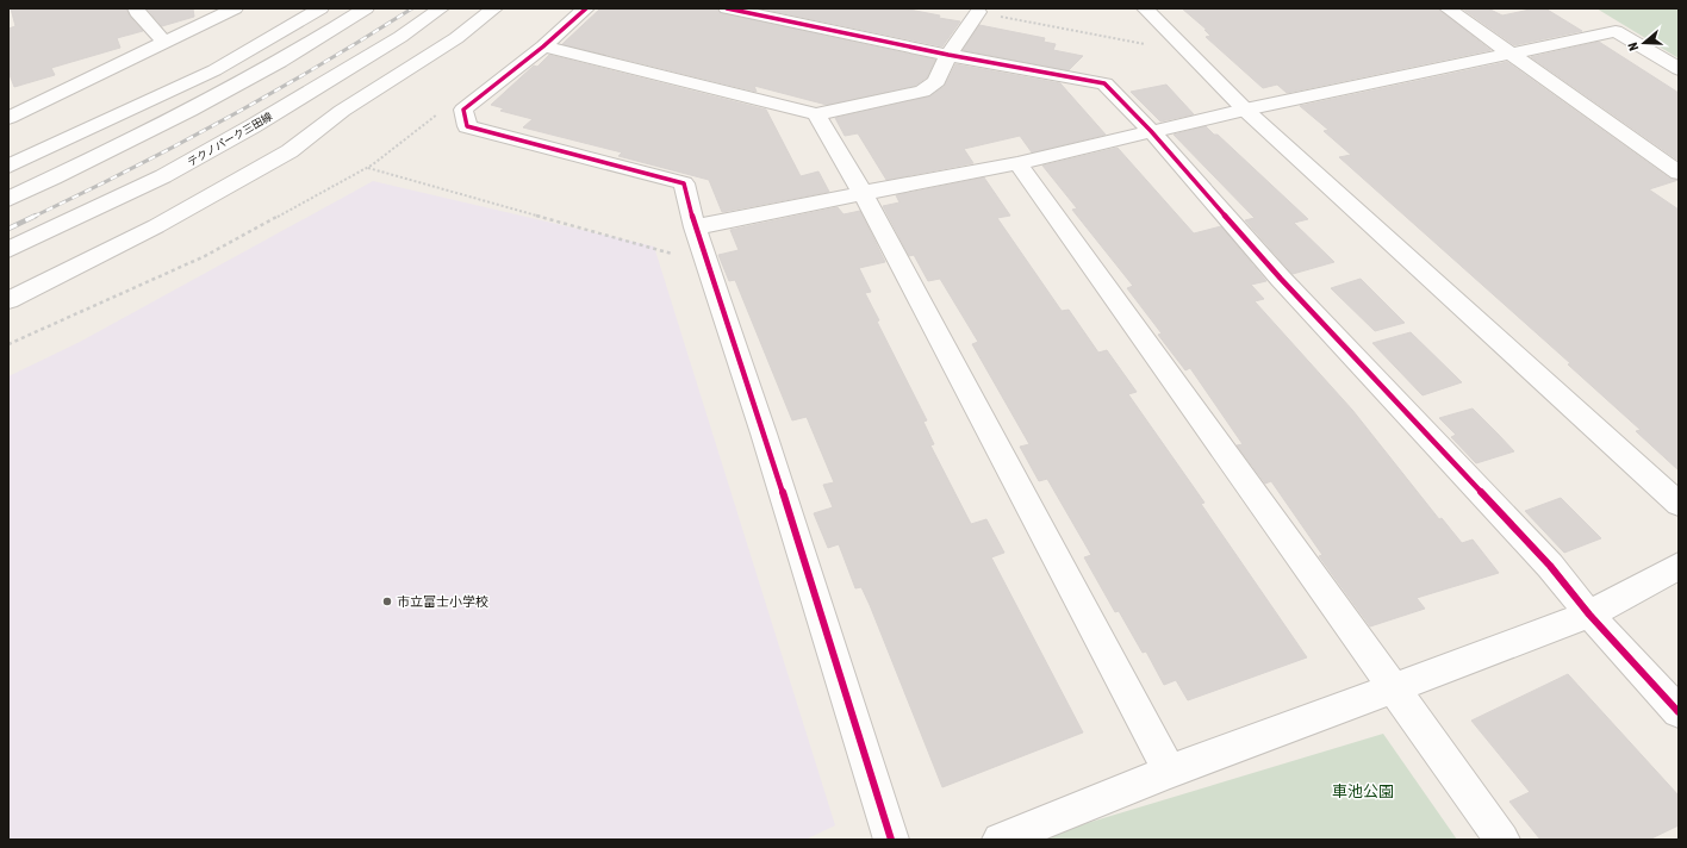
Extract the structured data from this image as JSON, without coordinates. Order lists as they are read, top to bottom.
{
  "streets": {
    "street": ["テクノパーク三田線"]
  },
  "parks": ["車池公園"],
  "places": ["市立富士小学校"],
  "north": "left"
}
